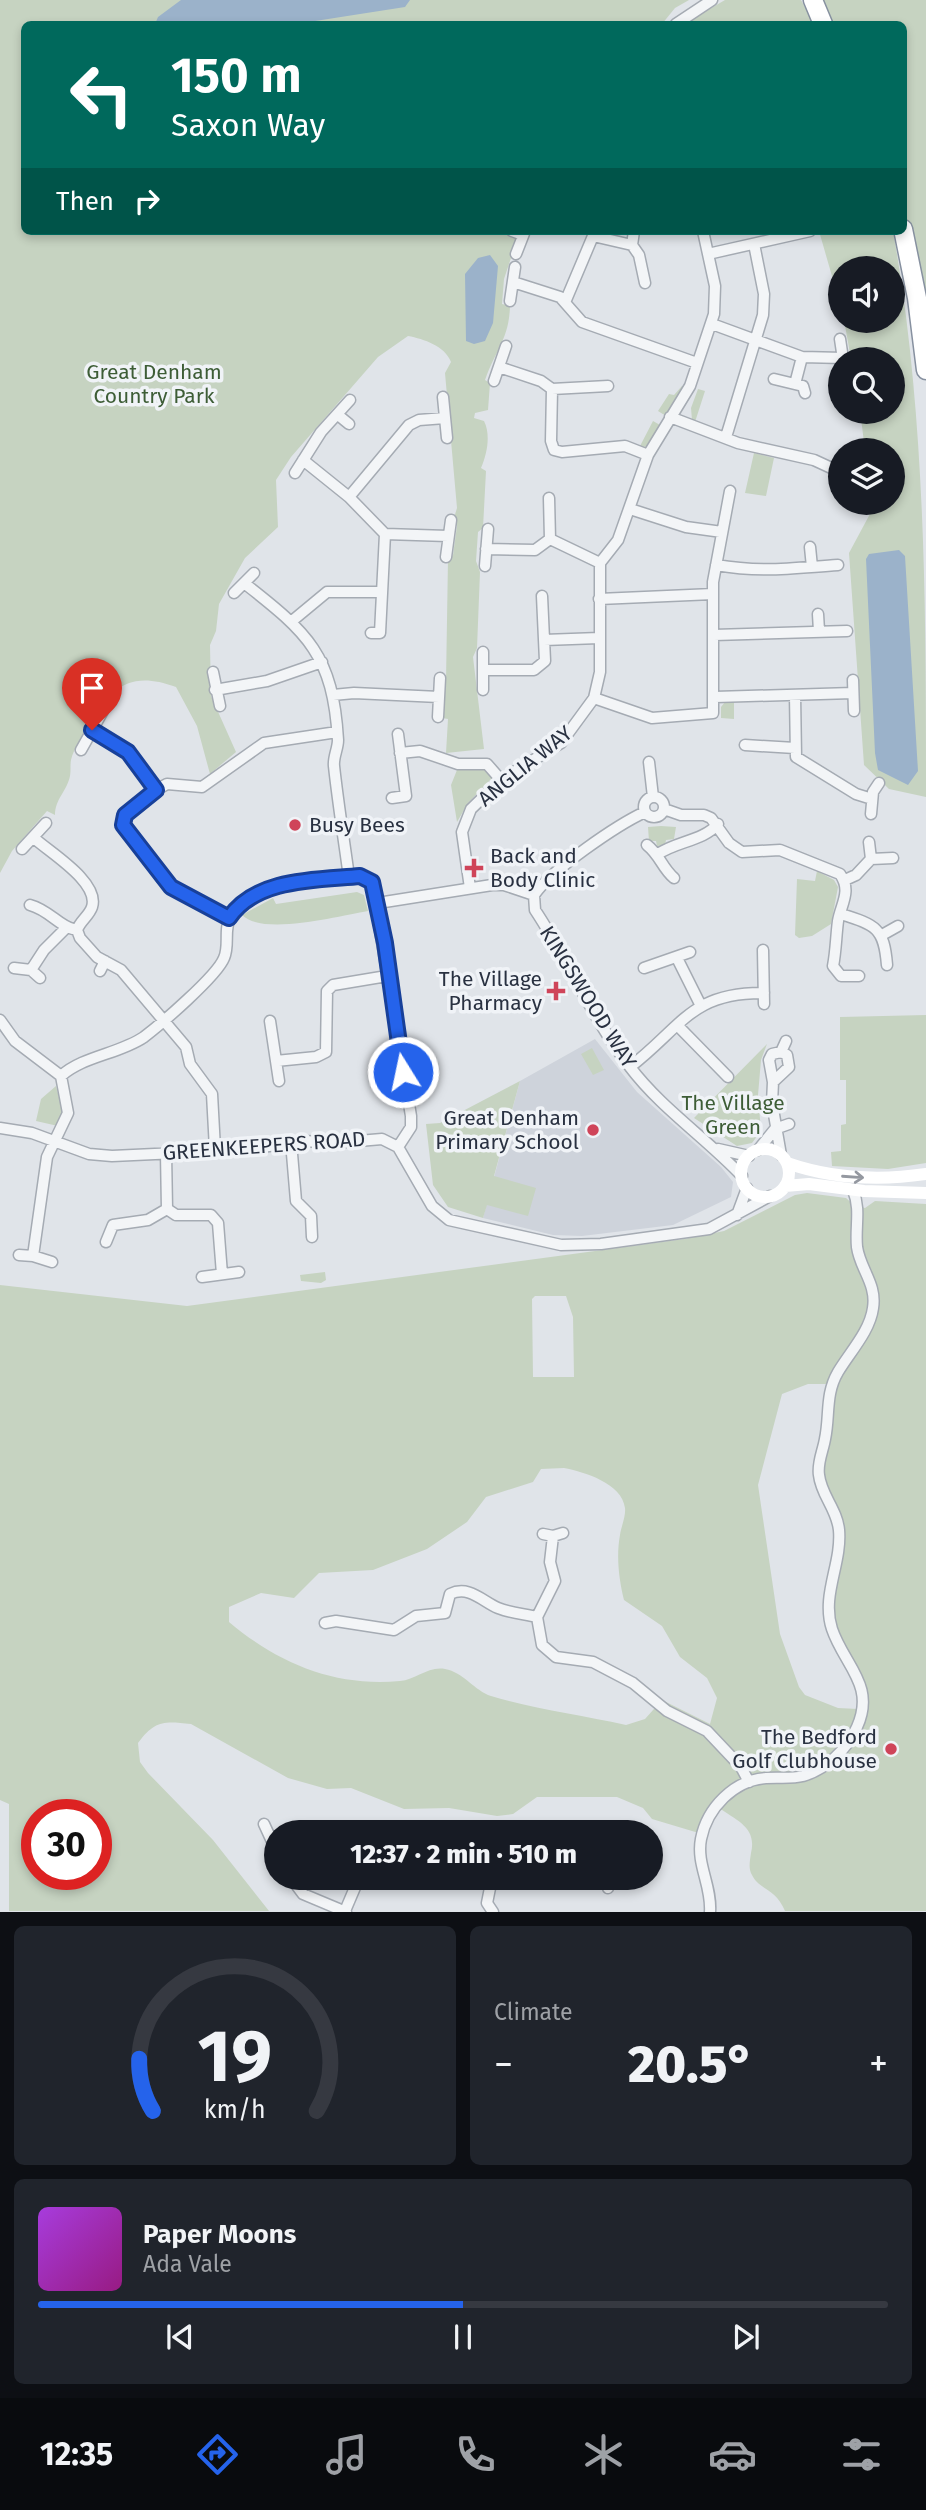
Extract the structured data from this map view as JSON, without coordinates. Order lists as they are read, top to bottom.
{
  "streets": {
    "street": ["ANGLIA WAY", "KINGSWOOD WAY", "GREENKEEPERS ROAD"]
  },
  "parks": ["Great Denham Country Park", "The Village Green"],
  "places": {
    "other": ["Busy Bees", "Great Denham Primary School", "The Bedford Golf Clubhouse"],
    "health": ["Back and Body Clinic", "The Village Pharmacy"]
  },
  "page": {
    "turn": ["150 m", "Saxon Way"],
    "then": "Then",
    "limit": "30",
    "trip": "12:37 · 2 min · 510 m",
    "tile": "Climate",
    "heat": ["−", "20.5°", "+"],
    "song": ["Paper Moons", "Ada Vale"],
    "tabs": "12:35",
    "gauge": ["19", "km/h"]
  }
}
